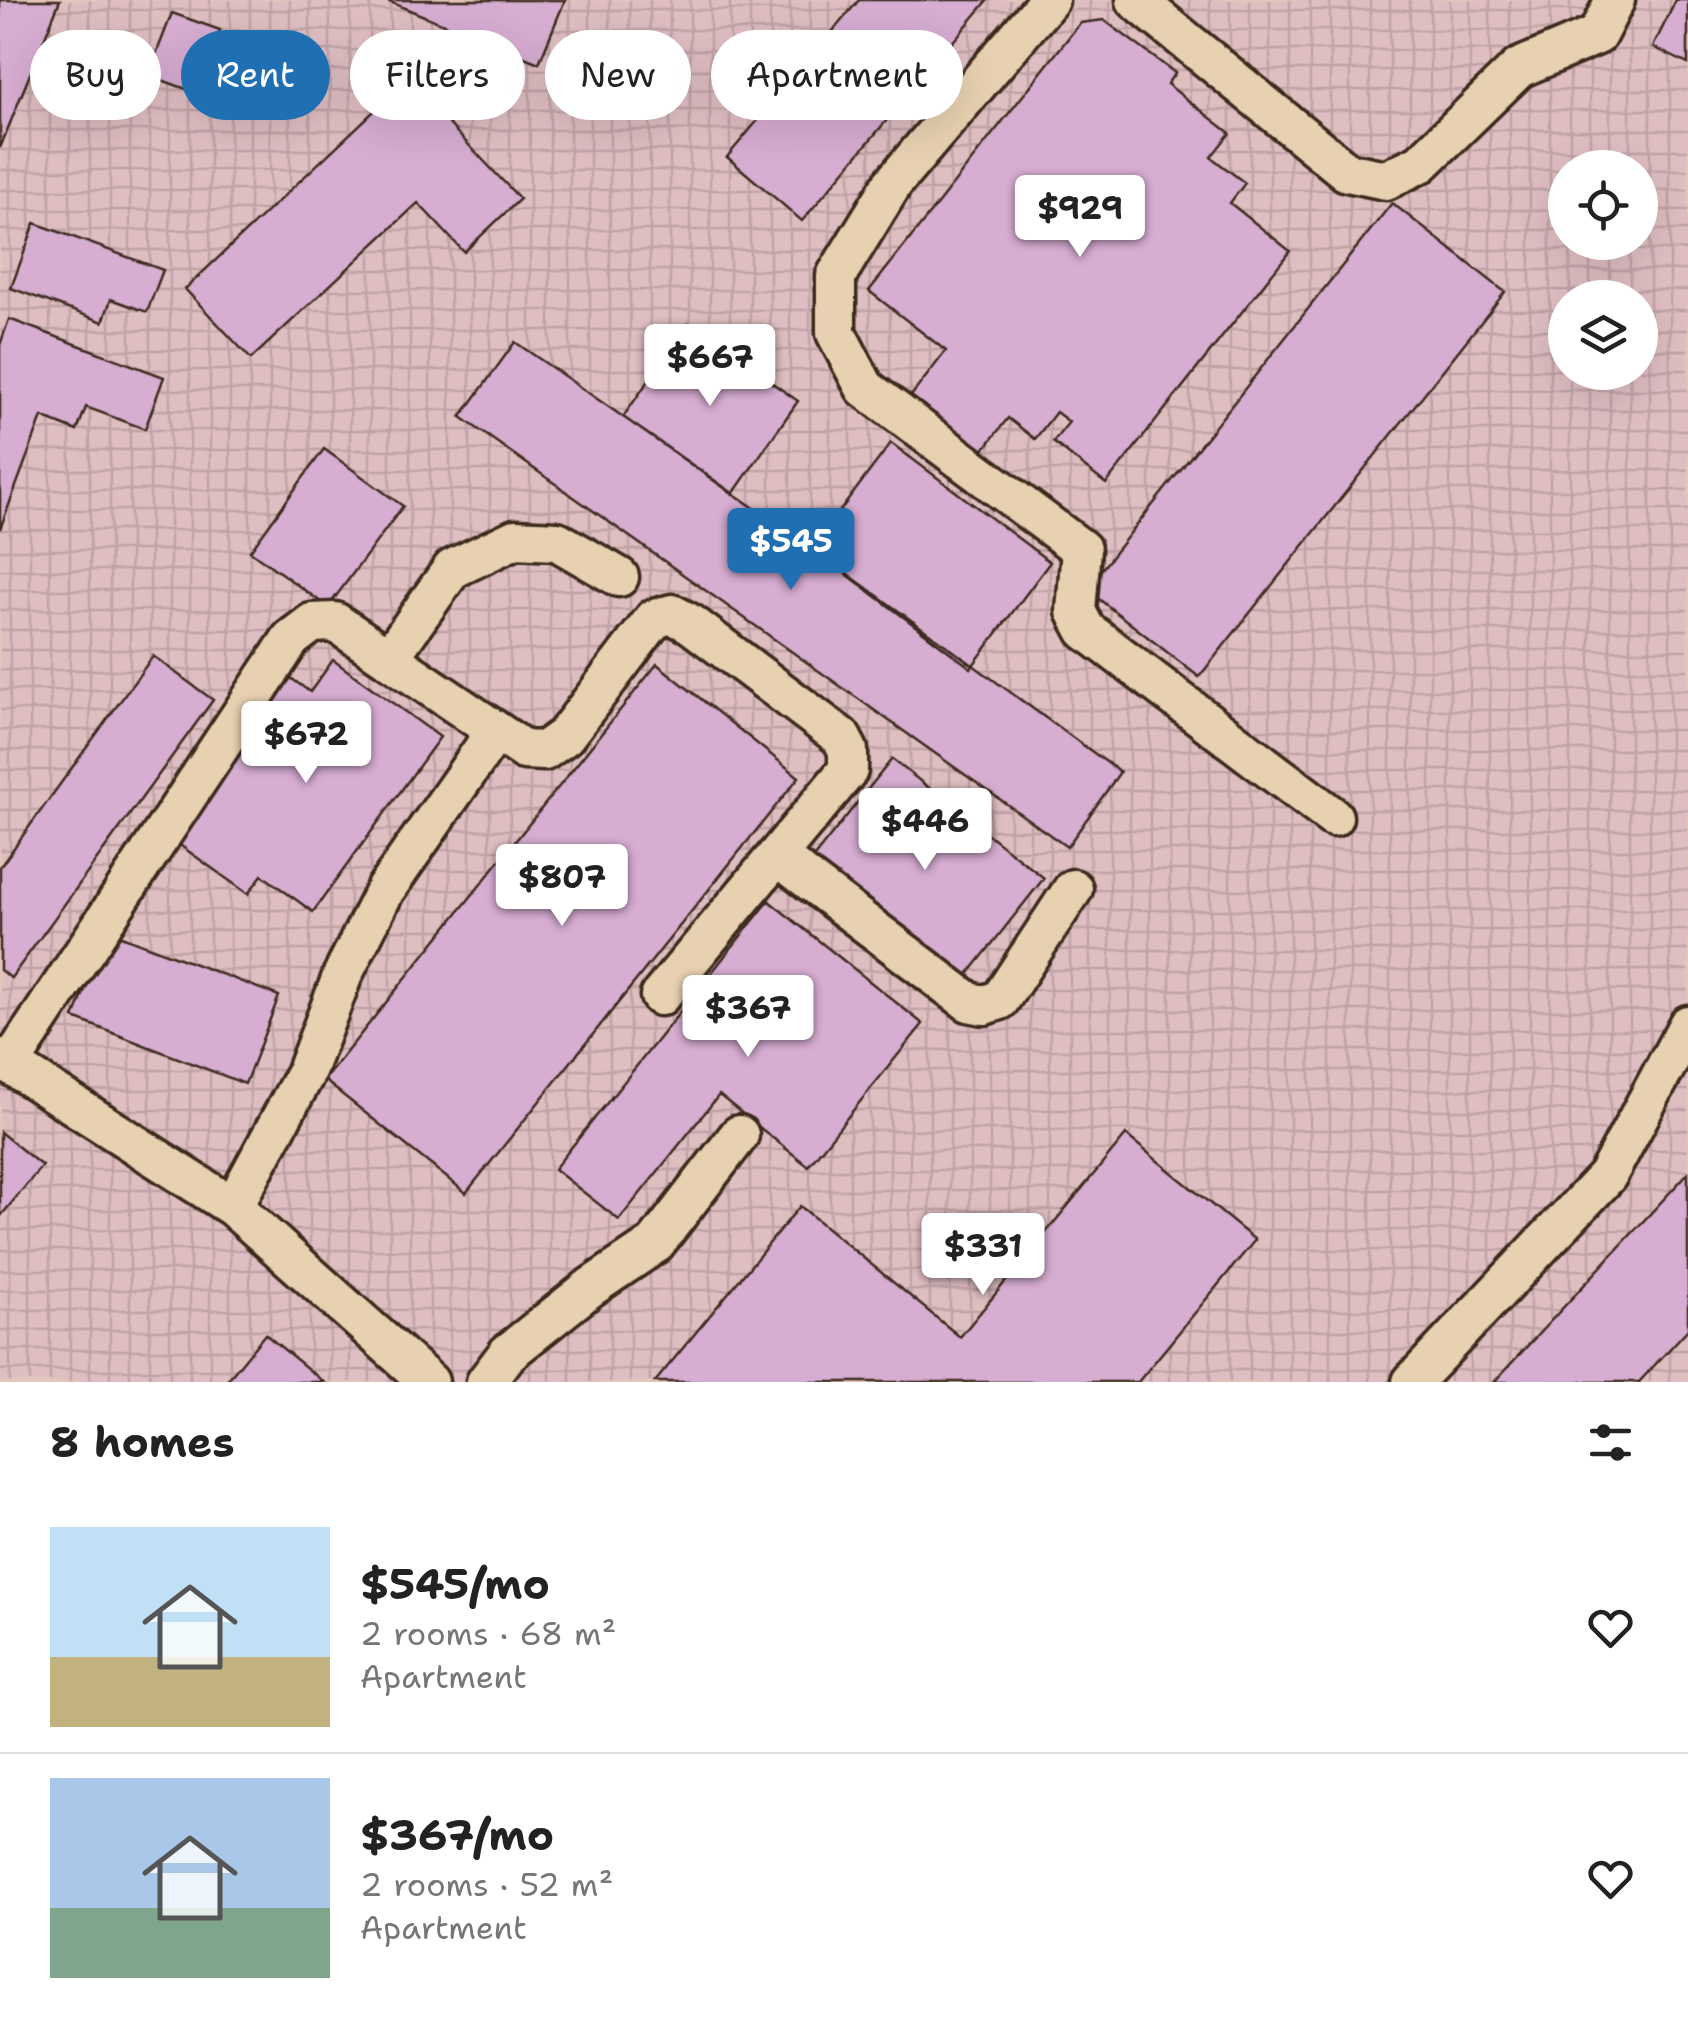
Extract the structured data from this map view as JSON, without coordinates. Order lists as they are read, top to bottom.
{
  "page": {
    "chip": [
      "Buy",
      "Rent",
      "Filters",
      "New",
      "Apartment"
    ],
    "price": [
      "$929",
      "$667",
      "$545",
      "$672",
      "$446",
      "$807",
      "$367",
      "$331"
    ],
    "heading": "8 homes",
    "list": [
      {
        "name": "$545/mo",
        "note": "2 rooms · 68 m² · Apartment"
      },
      {
        "name": "$367/mo",
        "note": "2 rooms · 52 m² · Apartment"
      }
    ]
  }
}
